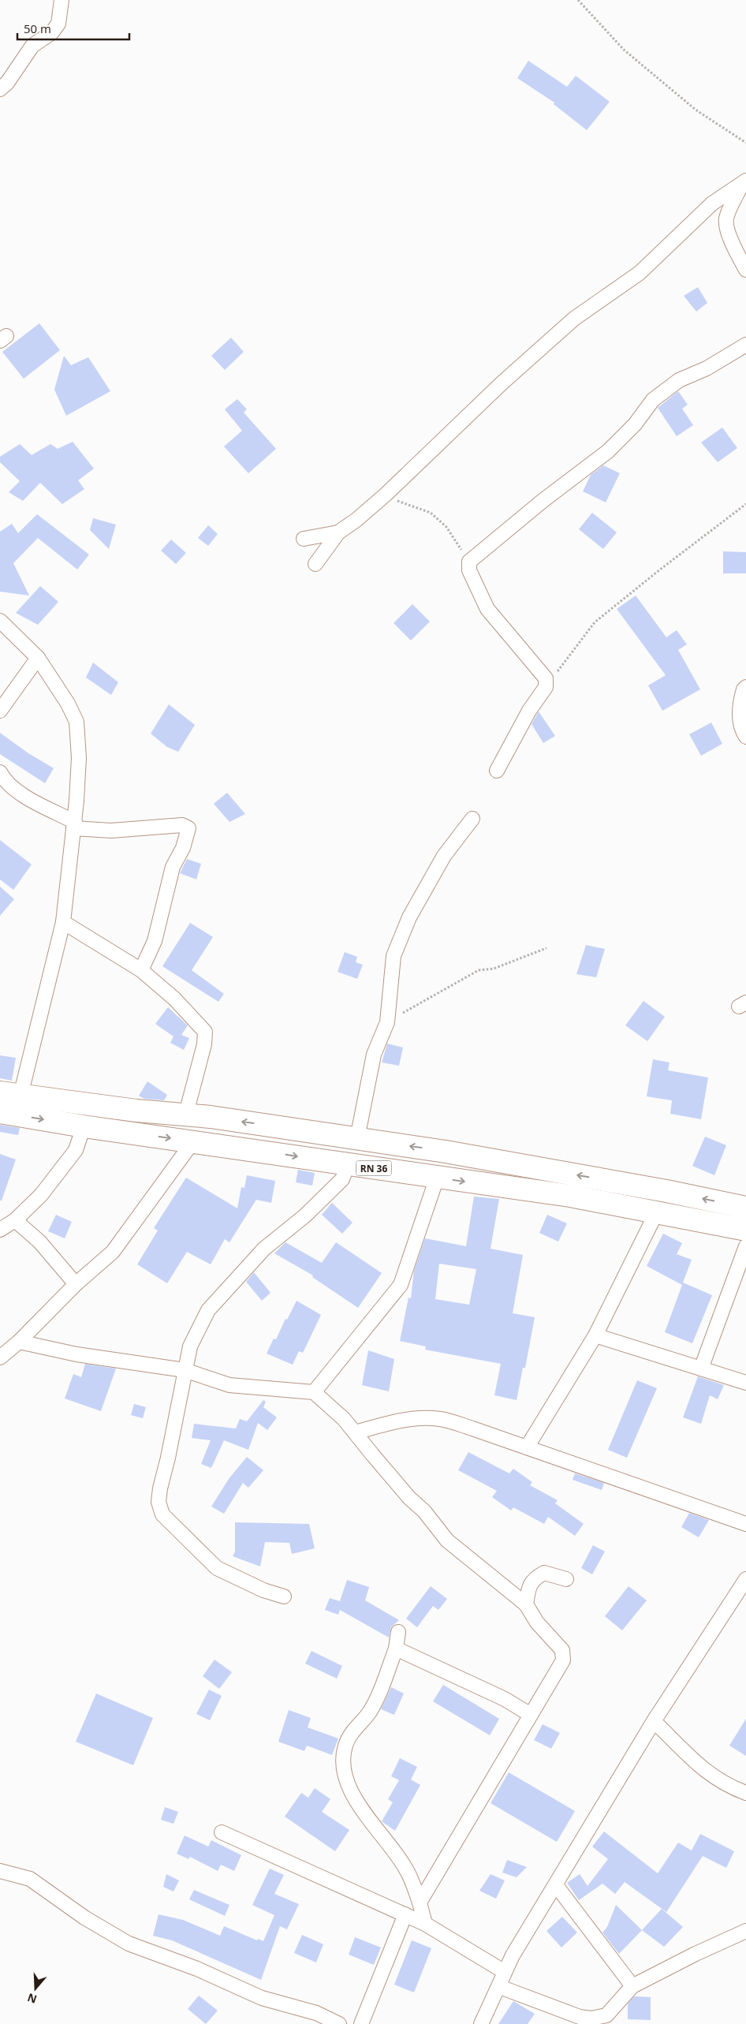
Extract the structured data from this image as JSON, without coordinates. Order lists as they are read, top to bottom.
{
  "streets": {
    "main road": ["RN 36"]
  },
  "scale_bar": "50 m",
  "north": "bottom"
}
